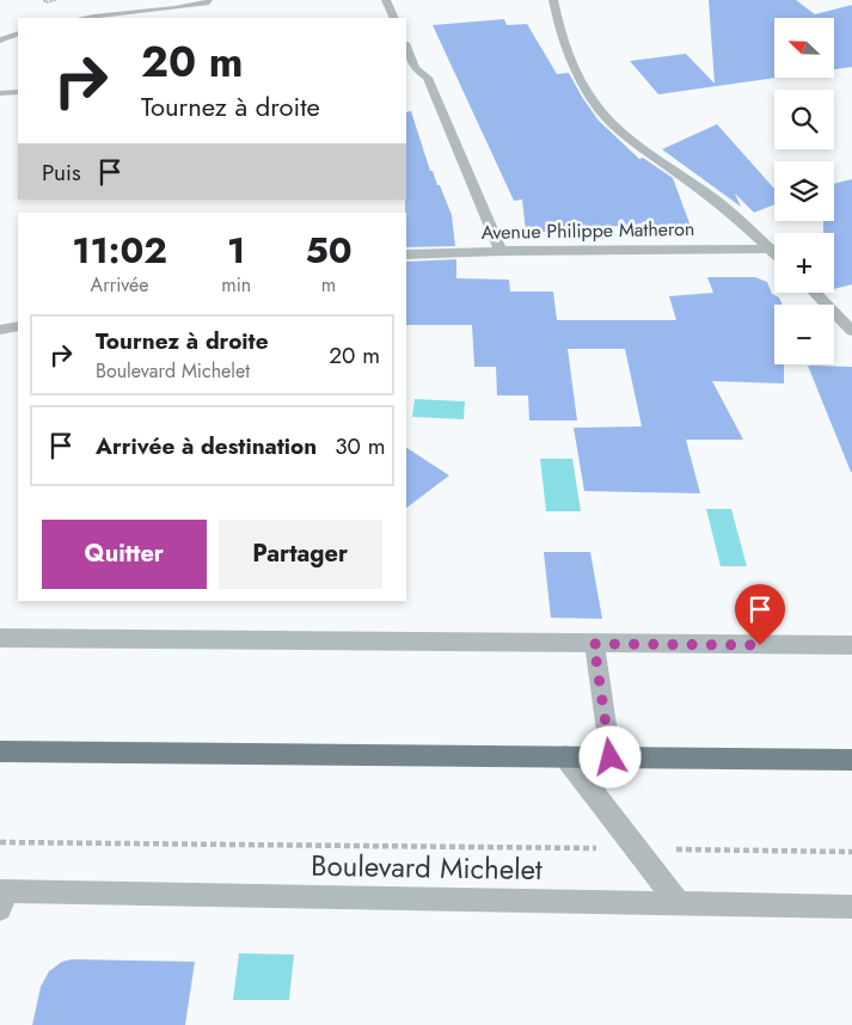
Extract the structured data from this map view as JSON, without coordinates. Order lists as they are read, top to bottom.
{
  "streets": {
    "street": ["Avenue Philippe Matheron", "Boulevard Michelet"]
  },
  "north": "top left",
  "page": {
    "map_buttons": ["+", "−"],
    "turn": ["20 m", "Tournez à droite"],
    "then": "Puis",
    "eta": [
      "11:02",
      "Arrivée",
      "1",
      "min",
      "50",
      "m"
    ],
    "list": [
      {
        "name": "Tournez à droite",
        "note": "Boulevard Michelet",
        "value": "20 m"
      },
      {
        "name": "Arrivée à destination",
        "value": "30 m"
      }
    ],
    "buttons": ["Quitter", "Partager"]
  }
}
